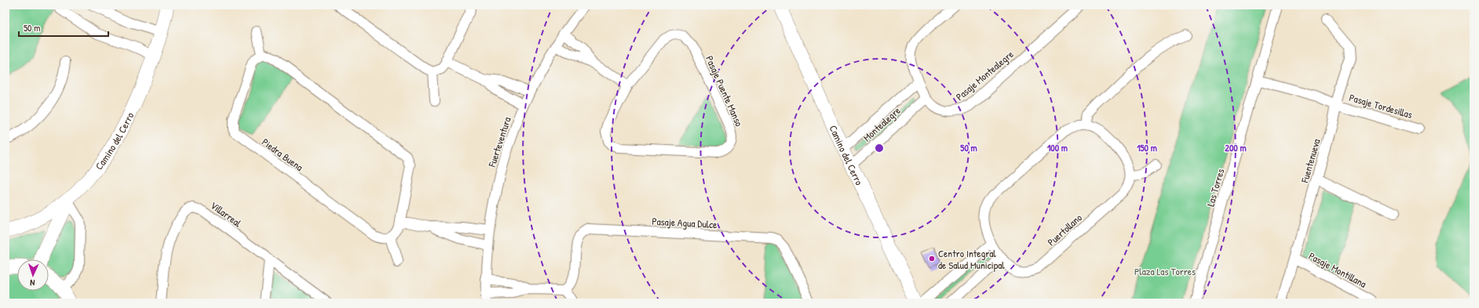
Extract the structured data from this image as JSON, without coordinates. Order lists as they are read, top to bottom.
{
  "streets": {
    "street": [
      "Pasaje Montealegre",
      "Pasaje Puente Manso",
      "Pasaje Tordesillas",
      "Montealegre",
      "Camino del Cerro",
      "Fuerteventura",
      "Piedra Buena",
      "Fuentenueva",
      "Las Torres",
      "Villarreal",
      "Pasaje Agua Dulce",
      "Puertollano",
      "Pasaje Montillana"
    ]
  },
  "crossings": [
    ["Pasaje Montealegre", "Montealegre"],
    ["Pasaje Tordesillas", "Fuentenueva"],
    ["Montealegre", "Camino del Cerro"],
    ["Fuentenueva", "Pasaje Montillana"]
  ],
  "parks": ["Plaza Las Torres"],
  "places": ["Centro Integral de Salud Municipal"],
  "scale_bar": "50 m",
  "north": "bottom",
  "rings": [
    "50 m",
    "100 m",
    "150 m",
    "200 m"
  ]
}
